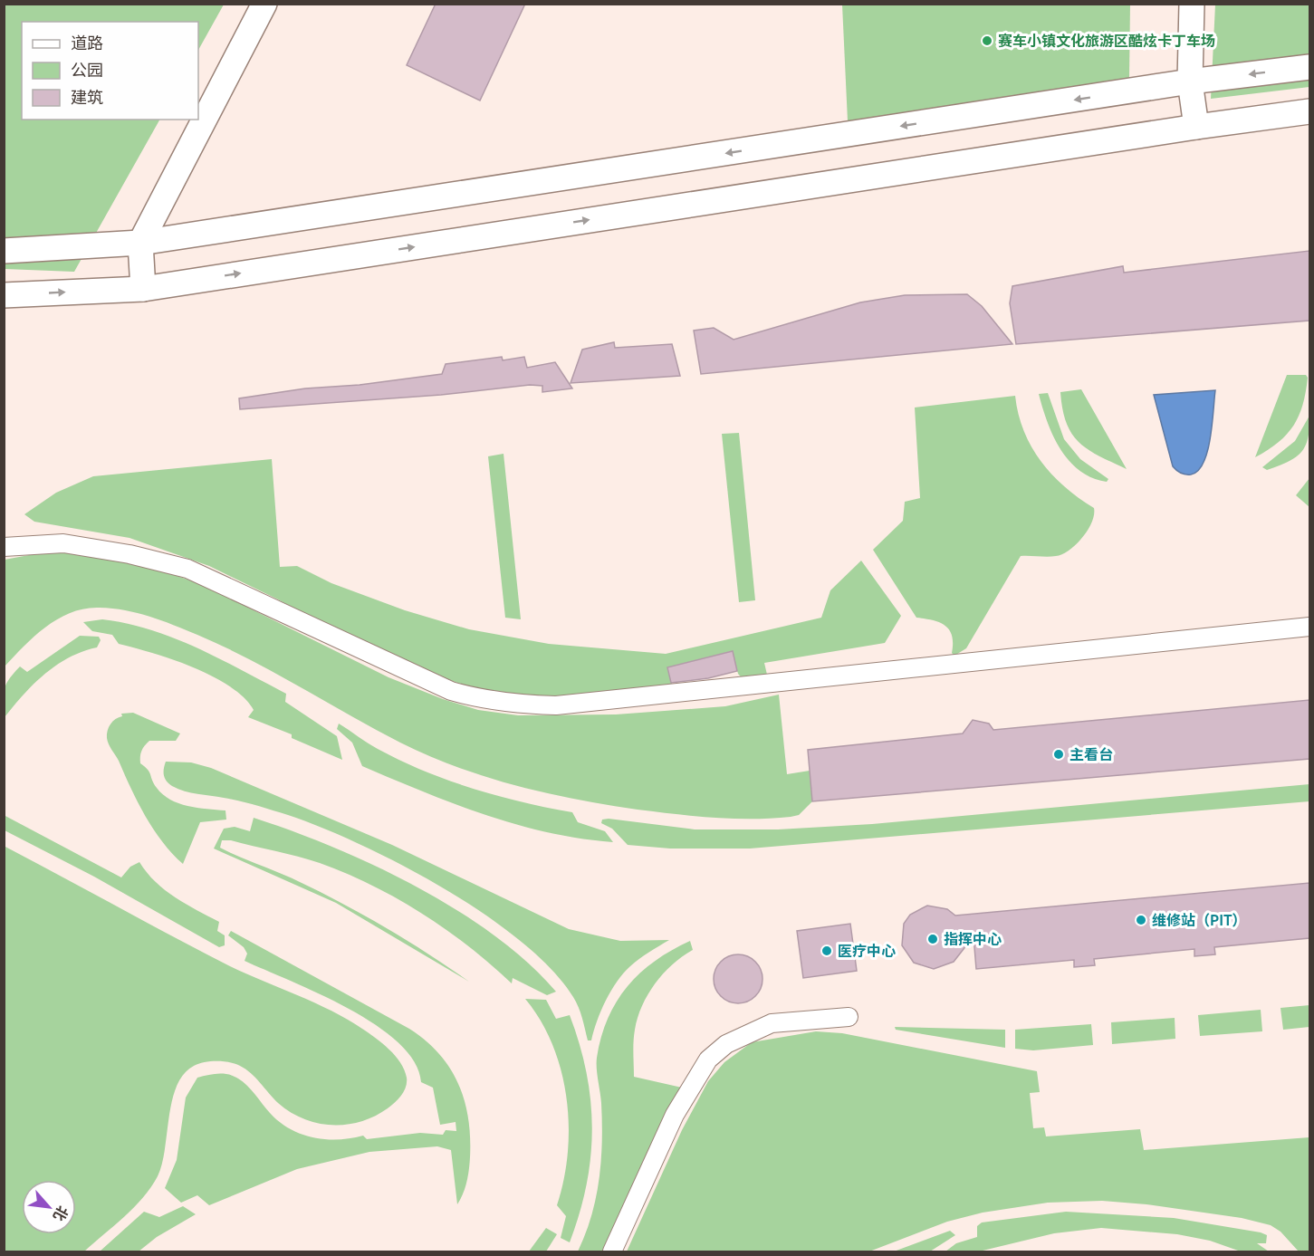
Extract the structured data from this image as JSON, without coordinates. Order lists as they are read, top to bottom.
{
  "places": [
    "赛车小镇文化旅游区酷炫卡丁车场",
    "主看台",
    "维修站（PIT）",
    "指挥中心",
    "医疗中心"
  ],
  "legend": ["道路", "公园", "建筑"],
  "north": "bottom right"
}
